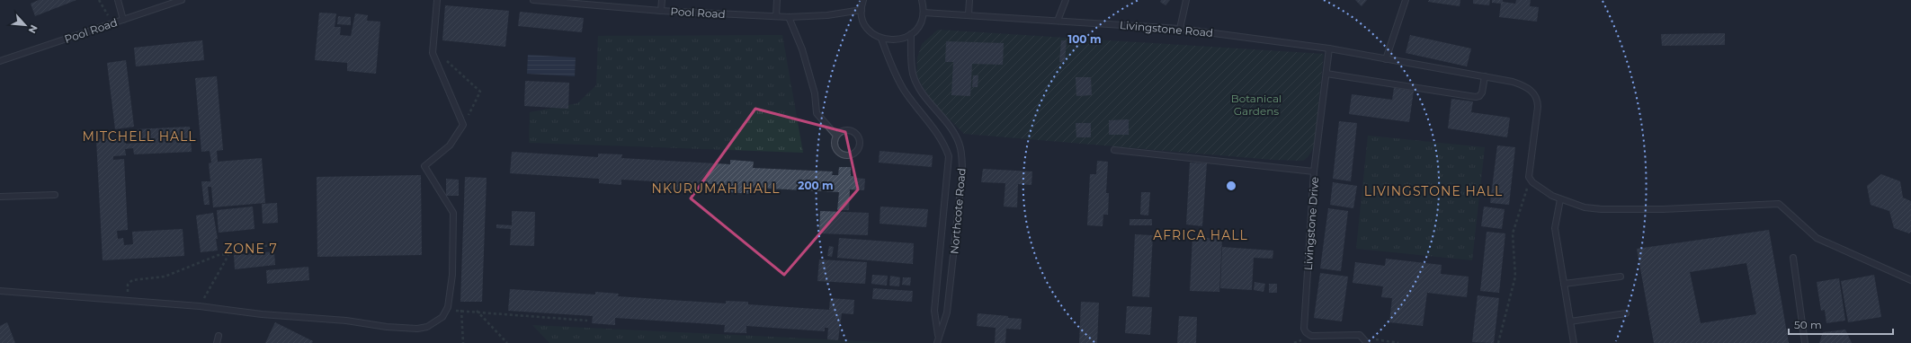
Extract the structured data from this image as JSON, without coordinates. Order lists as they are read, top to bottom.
{
  "streets": {
    "lane": [
      "Pool Road",
      "Livingstone Road",
      "Northcote Road",
      "Livingstone Drive"
    ]
  },
  "crossings": [
    ["Livingstone Road", "Livingstone Drive"]
  ],
  "districts": [
    "MITCHELL HALL",
    "NKURUMAH HALL",
    "LIVINGSTONE HALL",
    "AFRICA HALL",
    "ZONE 7"
  ],
  "parks": ["Botanical Gardens"],
  "scale_bar": "50 m",
  "north": "bottom right",
  "rings": ["100 m", "200 m"]
}
